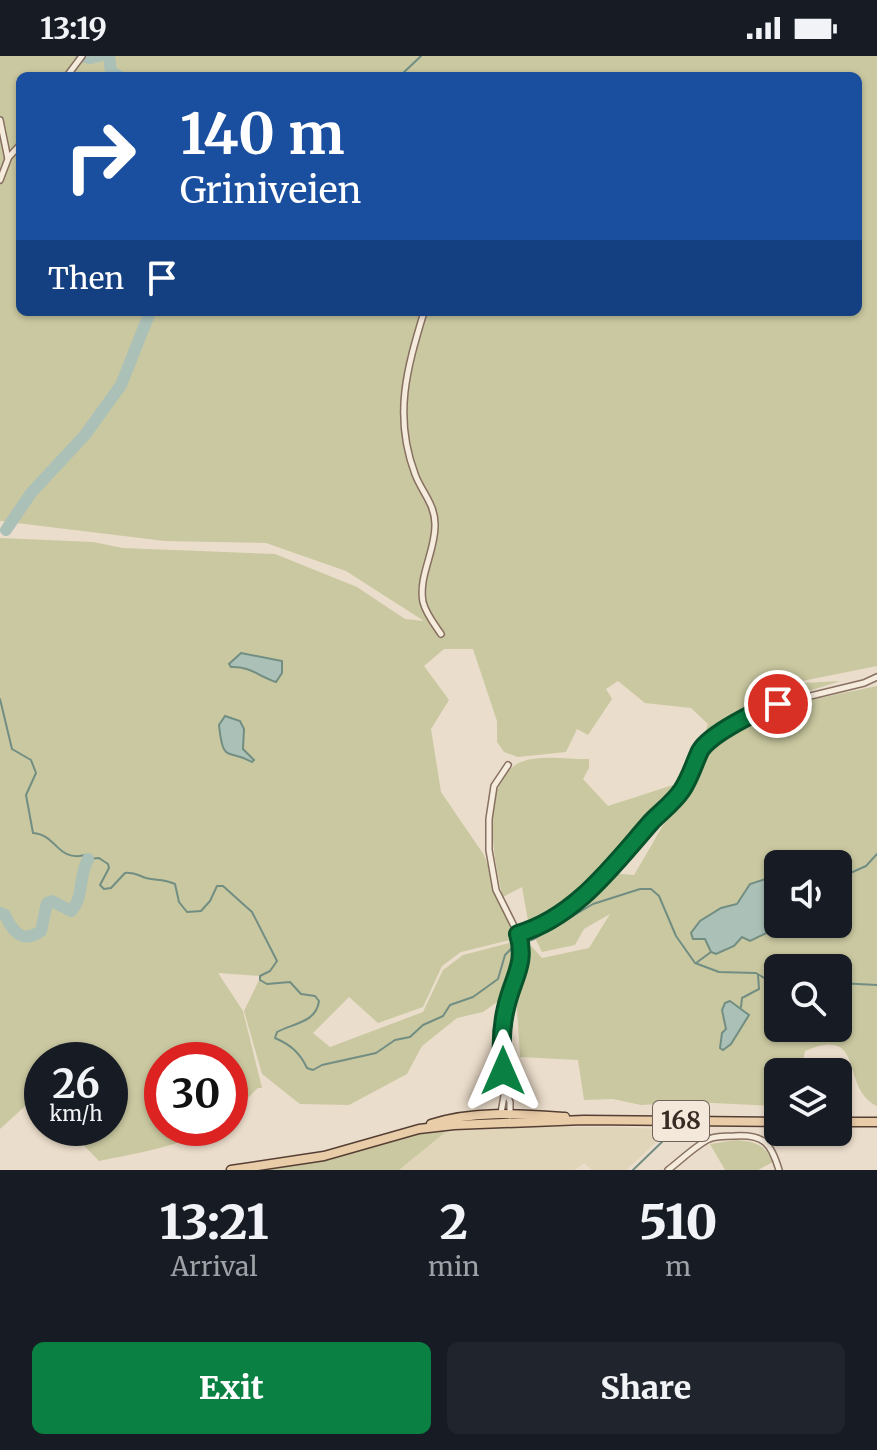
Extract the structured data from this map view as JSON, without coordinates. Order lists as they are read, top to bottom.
{
  "streets": {
    "main road": ["168"]
  },
  "page": {
    "status": "13:19",
    "turn": ["140 m", "Griniveien"],
    "then": "Then",
    "speed": "26 km/h",
    "limit": "30",
    "eta": [
      "13:21",
      "Arrival",
      "2",
      "min",
      "510",
      "m"
    ],
    "buttons": ["Exit", "Share"]
  }
}
